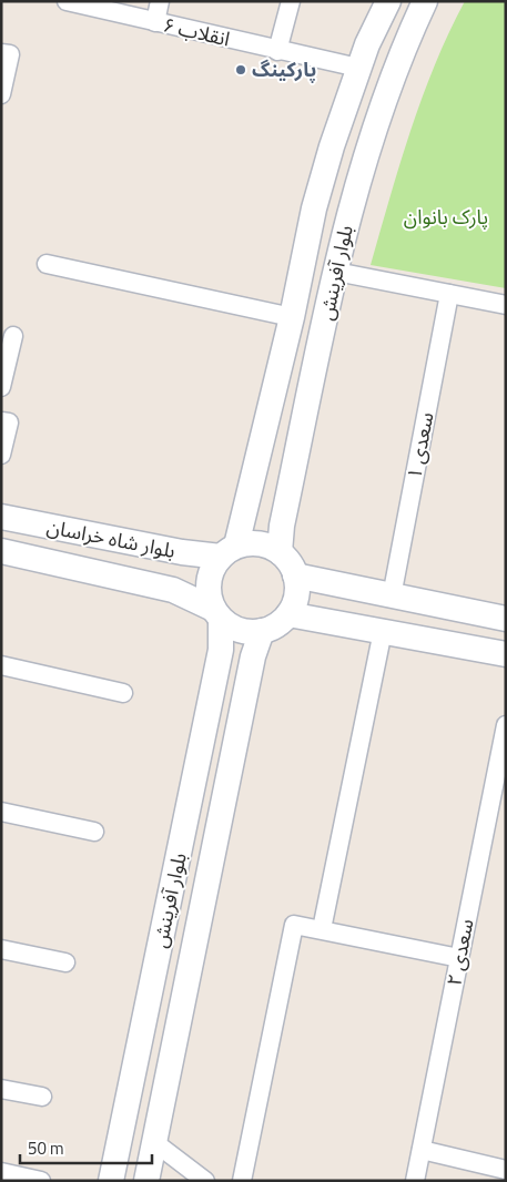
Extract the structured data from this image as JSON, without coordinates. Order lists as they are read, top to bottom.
{
  "streets": {
    "main road": ["بلوار آفرینش", "بلوار شاه خراسان"],
    "street": ["انقلاب ۶", "سعدی ۱", "سعدی ۲"]
  },
  "crossings": [
    ["انقلاب ۶", "بلوار آفرینش"],
    ["بلوار آفرینش", "بلوار شاه خراسان"]
  ],
  "parks": ["پارک بانوان"],
  "places": ["پارکینگ"],
  "scale_bar": "50 m"
}
